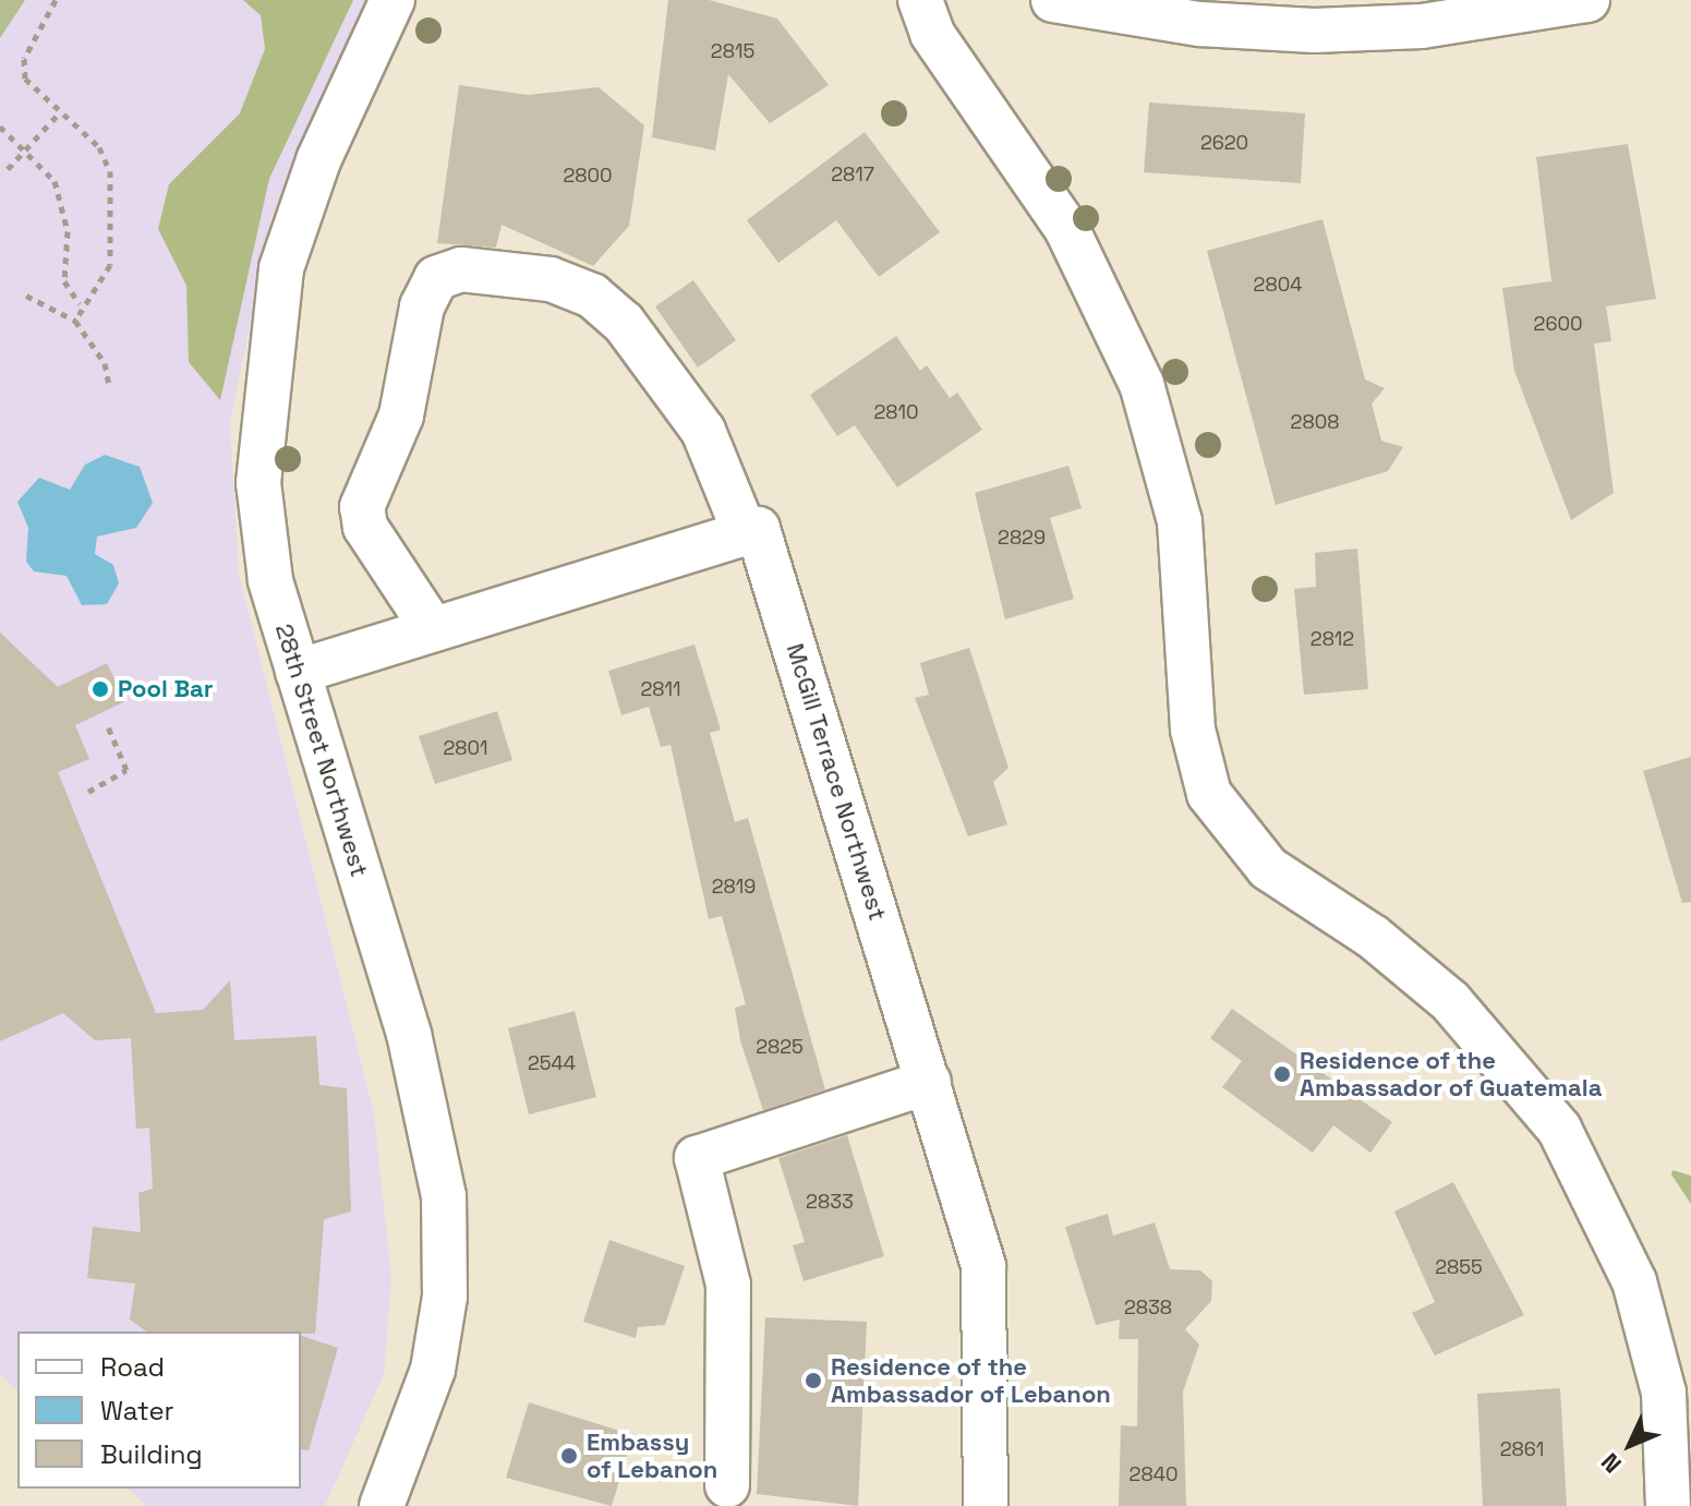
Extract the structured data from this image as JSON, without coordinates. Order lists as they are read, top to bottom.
{
  "streets": {
    "street": ["28th Street Northwest", "McGill Terrace Northwest"]
  },
  "places": [
    "Pool Bar",
    "Residence of the Ambassador of Guatemala",
    "Residence of the Ambassador of Lebanon",
    "Embassy of Lebanon"
  ],
  "house_numbers": [
    "2815",
    "2620",
    "2817",
    "2800",
    "2804",
    "2600",
    "2810",
    "2808",
    "2829",
    "2812",
    "2811",
    "2801",
    "2819",
    "2825",
    "2544",
    "2833",
    "2855",
    "2838",
    "2861",
    "2840"
  ],
  "legend": ["Road", "Water", "Building"],
  "north": "bottom left"
}
